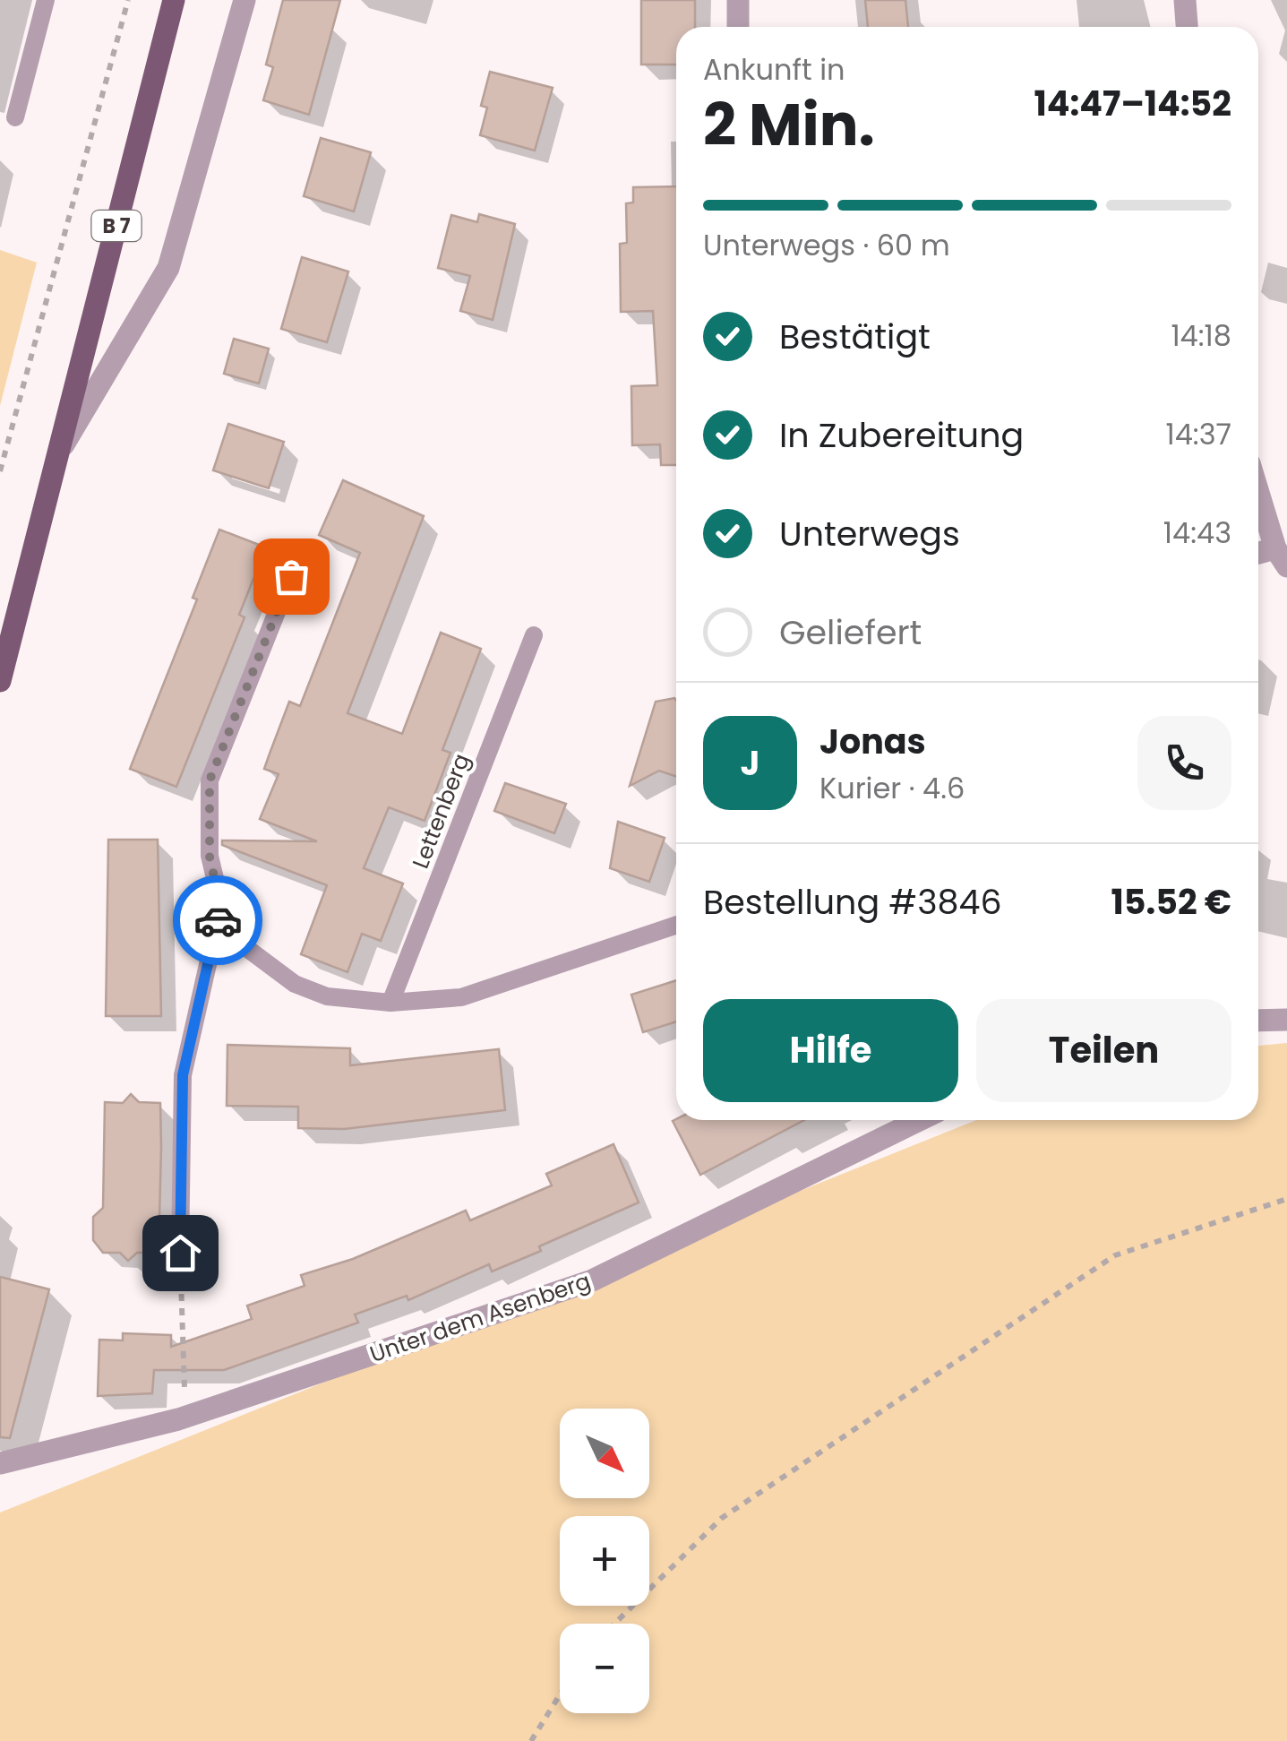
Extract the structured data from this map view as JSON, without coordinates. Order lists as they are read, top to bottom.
{
  "streets": {
    "main road": ["B 7"],
    "street": ["Unter dem Asenberg"],
    "lane": ["Lettenberg"]
  },
  "north": "bottom right",
  "page": {
    "heading": ["2 Min.", "Ankunft in", "14:47–14:52"],
    "panel": [
      "Jonas",
      "Kurier · 4.6",
      "Bestellung #3846",
      "15.52 €"
    ],
    "bar": "Unterwegs · 60 m",
    "list": [
      ["Bestätigt", "14:18"],
      ["In Zubereitung", "14:37"],
      ["Unterwegs", "14:43"],
      "Geliefert"
    ],
    "round": "J",
    "buttons": ["Hilfe", "Teilen"],
    "map_buttons": ["+", "−"]
  }
}
